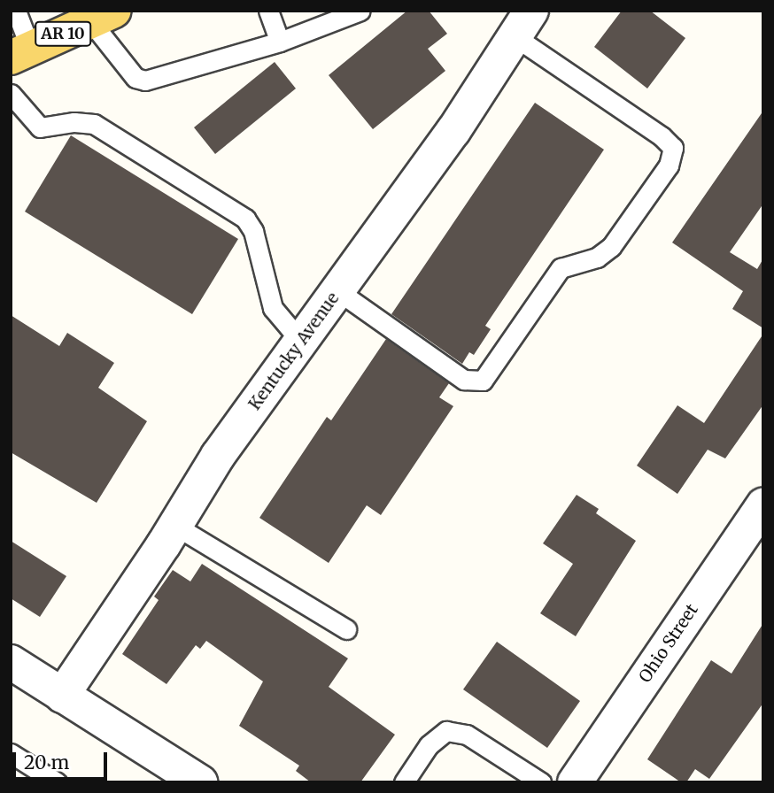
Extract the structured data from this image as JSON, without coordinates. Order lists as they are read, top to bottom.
{
  "streets": {
    "main road": ["AR 10"],
    "street": ["Kentucky Avenue", "Ohio Street"]
  },
  "scale_bar": "20 m"
}
